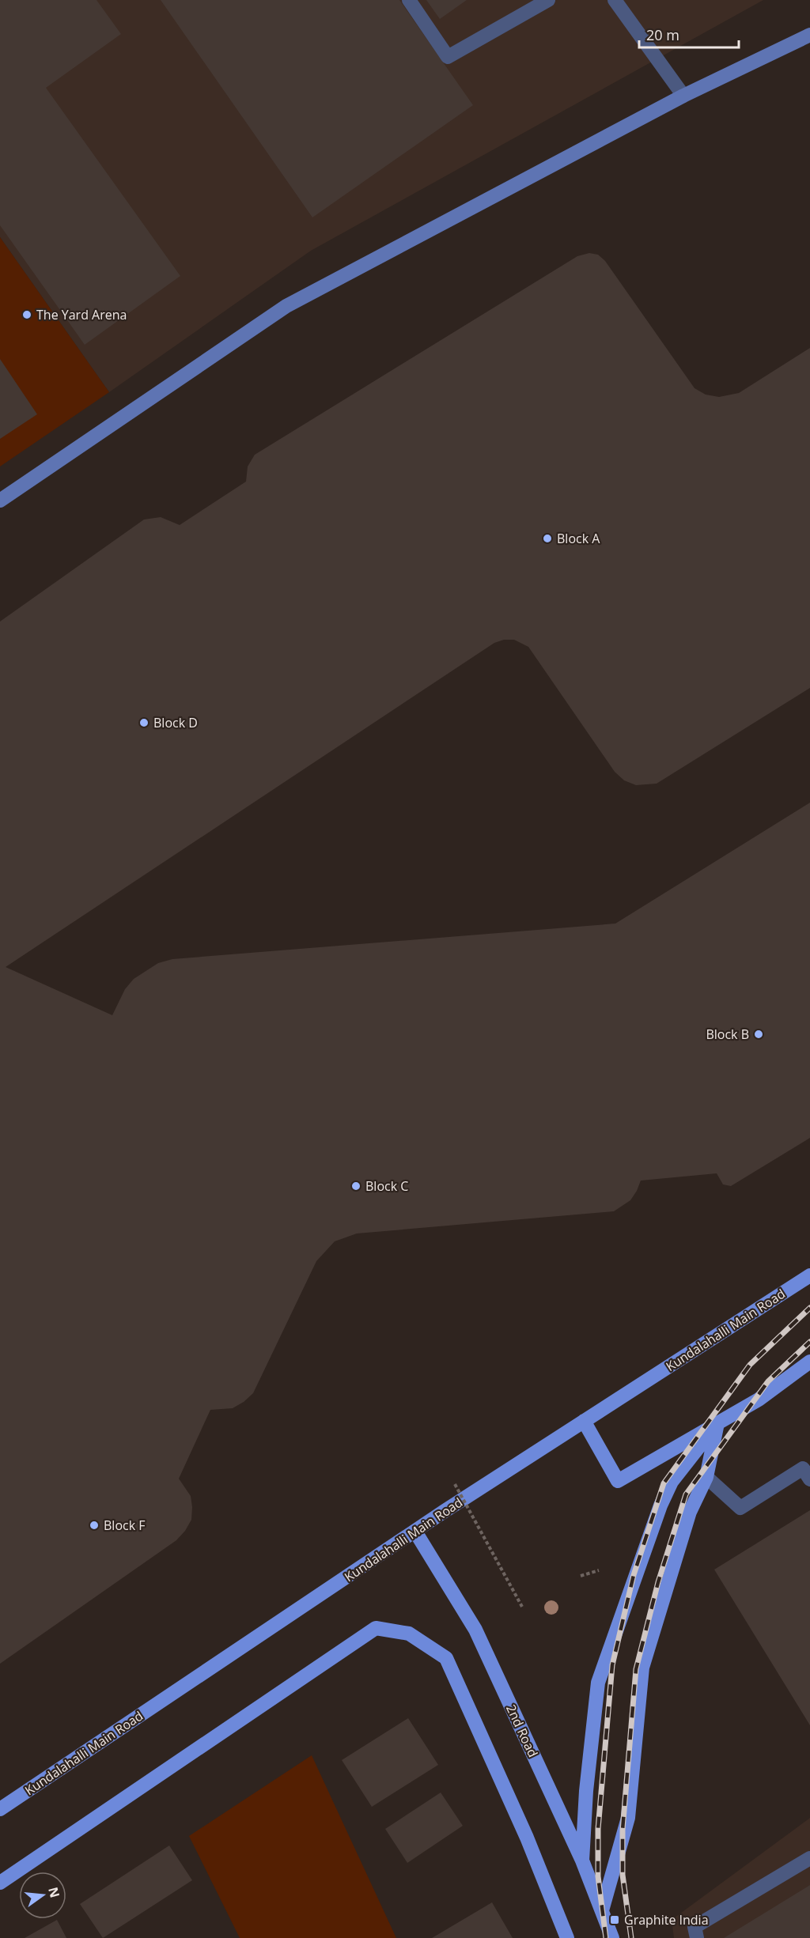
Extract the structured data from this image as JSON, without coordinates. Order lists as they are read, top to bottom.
{
  "streets": {
    "main road": ["Kundalahalli Main Road", "2nd Road"]
  },
  "crossings": [
    ["Kundalahalli Main Road", "2nd Road"]
  ],
  "places": {
    "other": [
      "The Yard Arena",
      "Block A",
      "Block D",
      "Block B",
      "Block C",
      "Block F"
    ],
    "transit": ["Graphite India"]
  },
  "scale_bar": "20 m",
  "north": "right"
}
